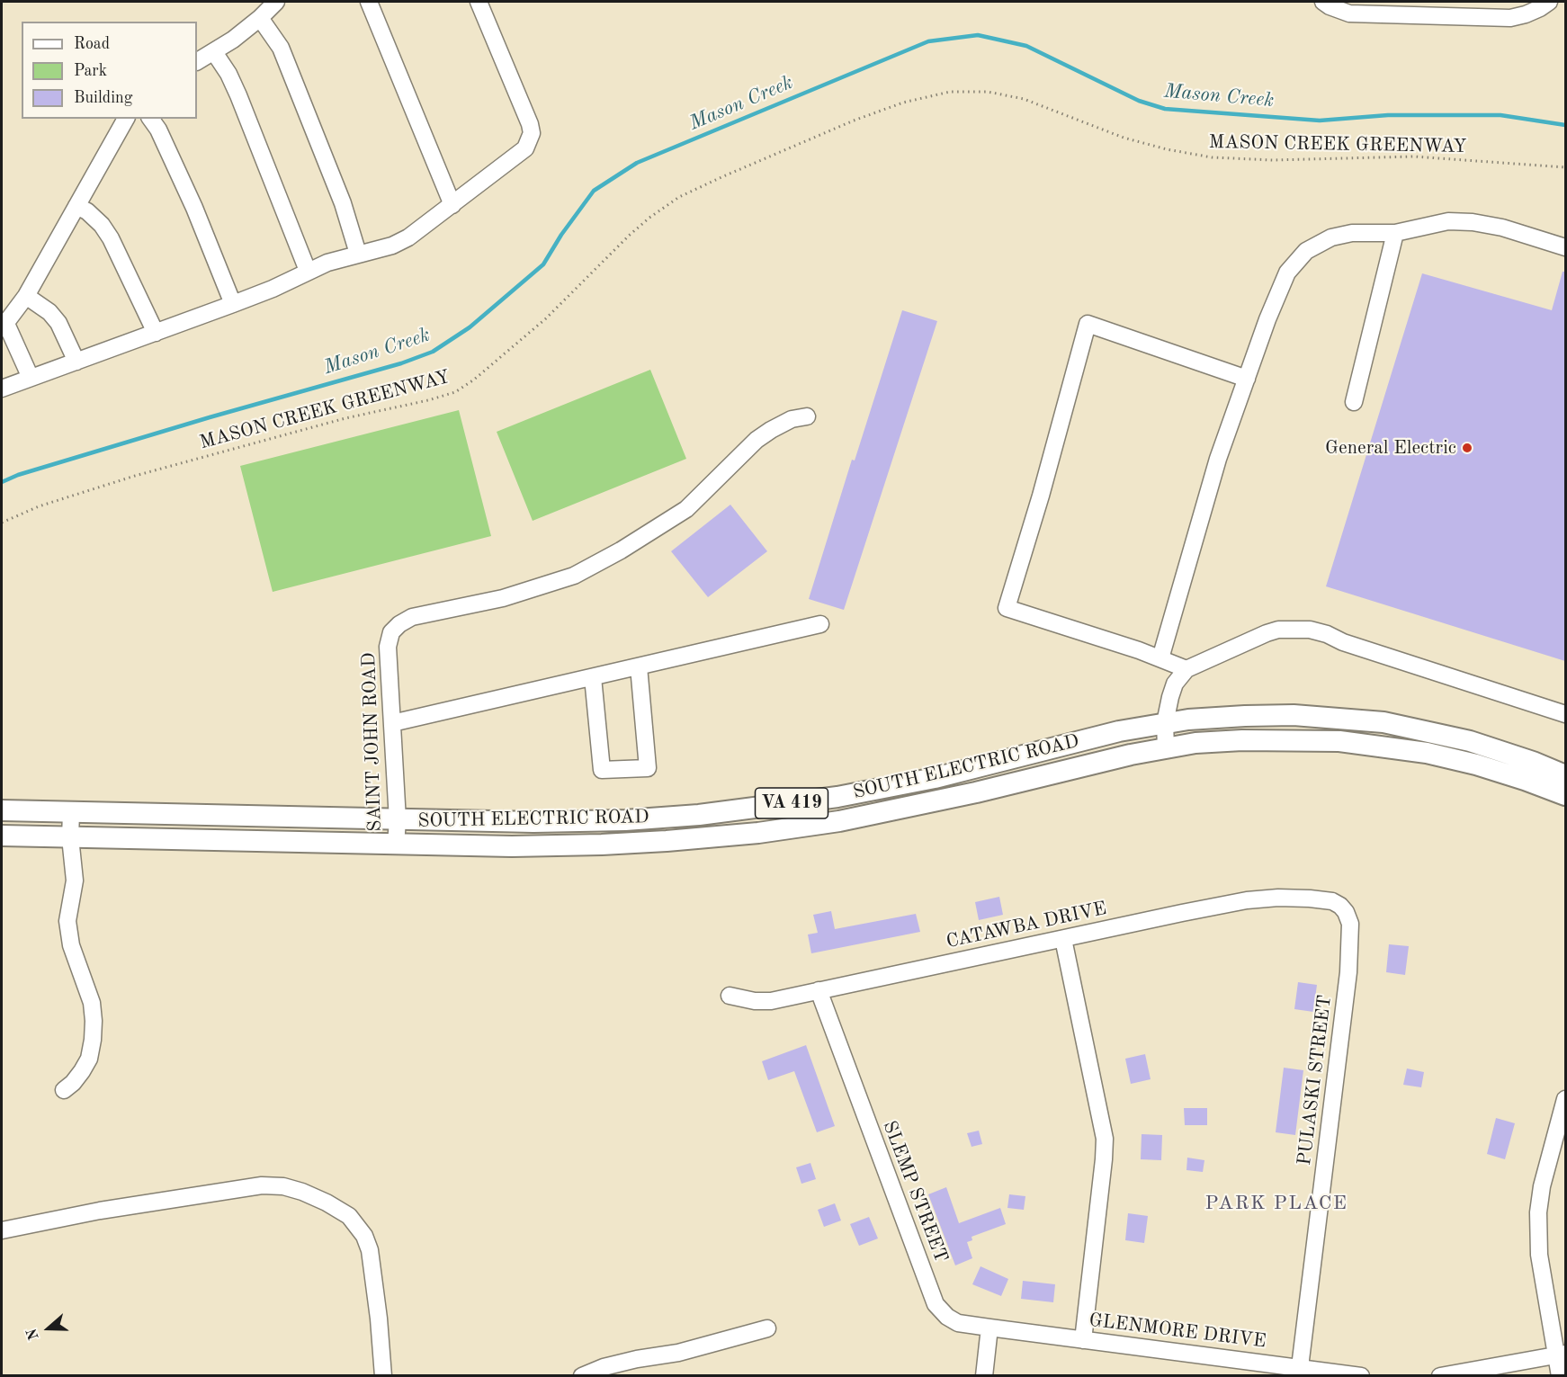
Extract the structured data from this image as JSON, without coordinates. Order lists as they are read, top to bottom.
{
  "streets": {
    "main road": ["SOUTH ELECTRIC ROAD", "VA 419"],
    "street": [
      "SAINT JOHN ROAD",
      "CATAWBA DRIVE",
      "PULASKI STREET",
      "SLEMP STREET",
      "GLENMORE DRIVE"
    ],
    "path": ["MASON CREEK GREENWAY"]
  },
  "crossings": [
    ["SAINT JOHN ROAD", "SOUTH ELECTRIC ROAD"],
    ["CATAWBA DRIVE", "PULASKI STREET"],
    ["CATAWBA DRIVE", "SLEMP STREET"],
    ["PULASKI STREET", "GLENMORE DRIVE"],
    ["SLEMP STREET", "GLENMORE DRIVE"]
  ],
  "districts": ["PARK PLACE"],
  "water": ["Mason Creek"],
  "places": ["General Electric"],
  "legend": ["Road", "Park", "Building"],
  "north": "left"
}
